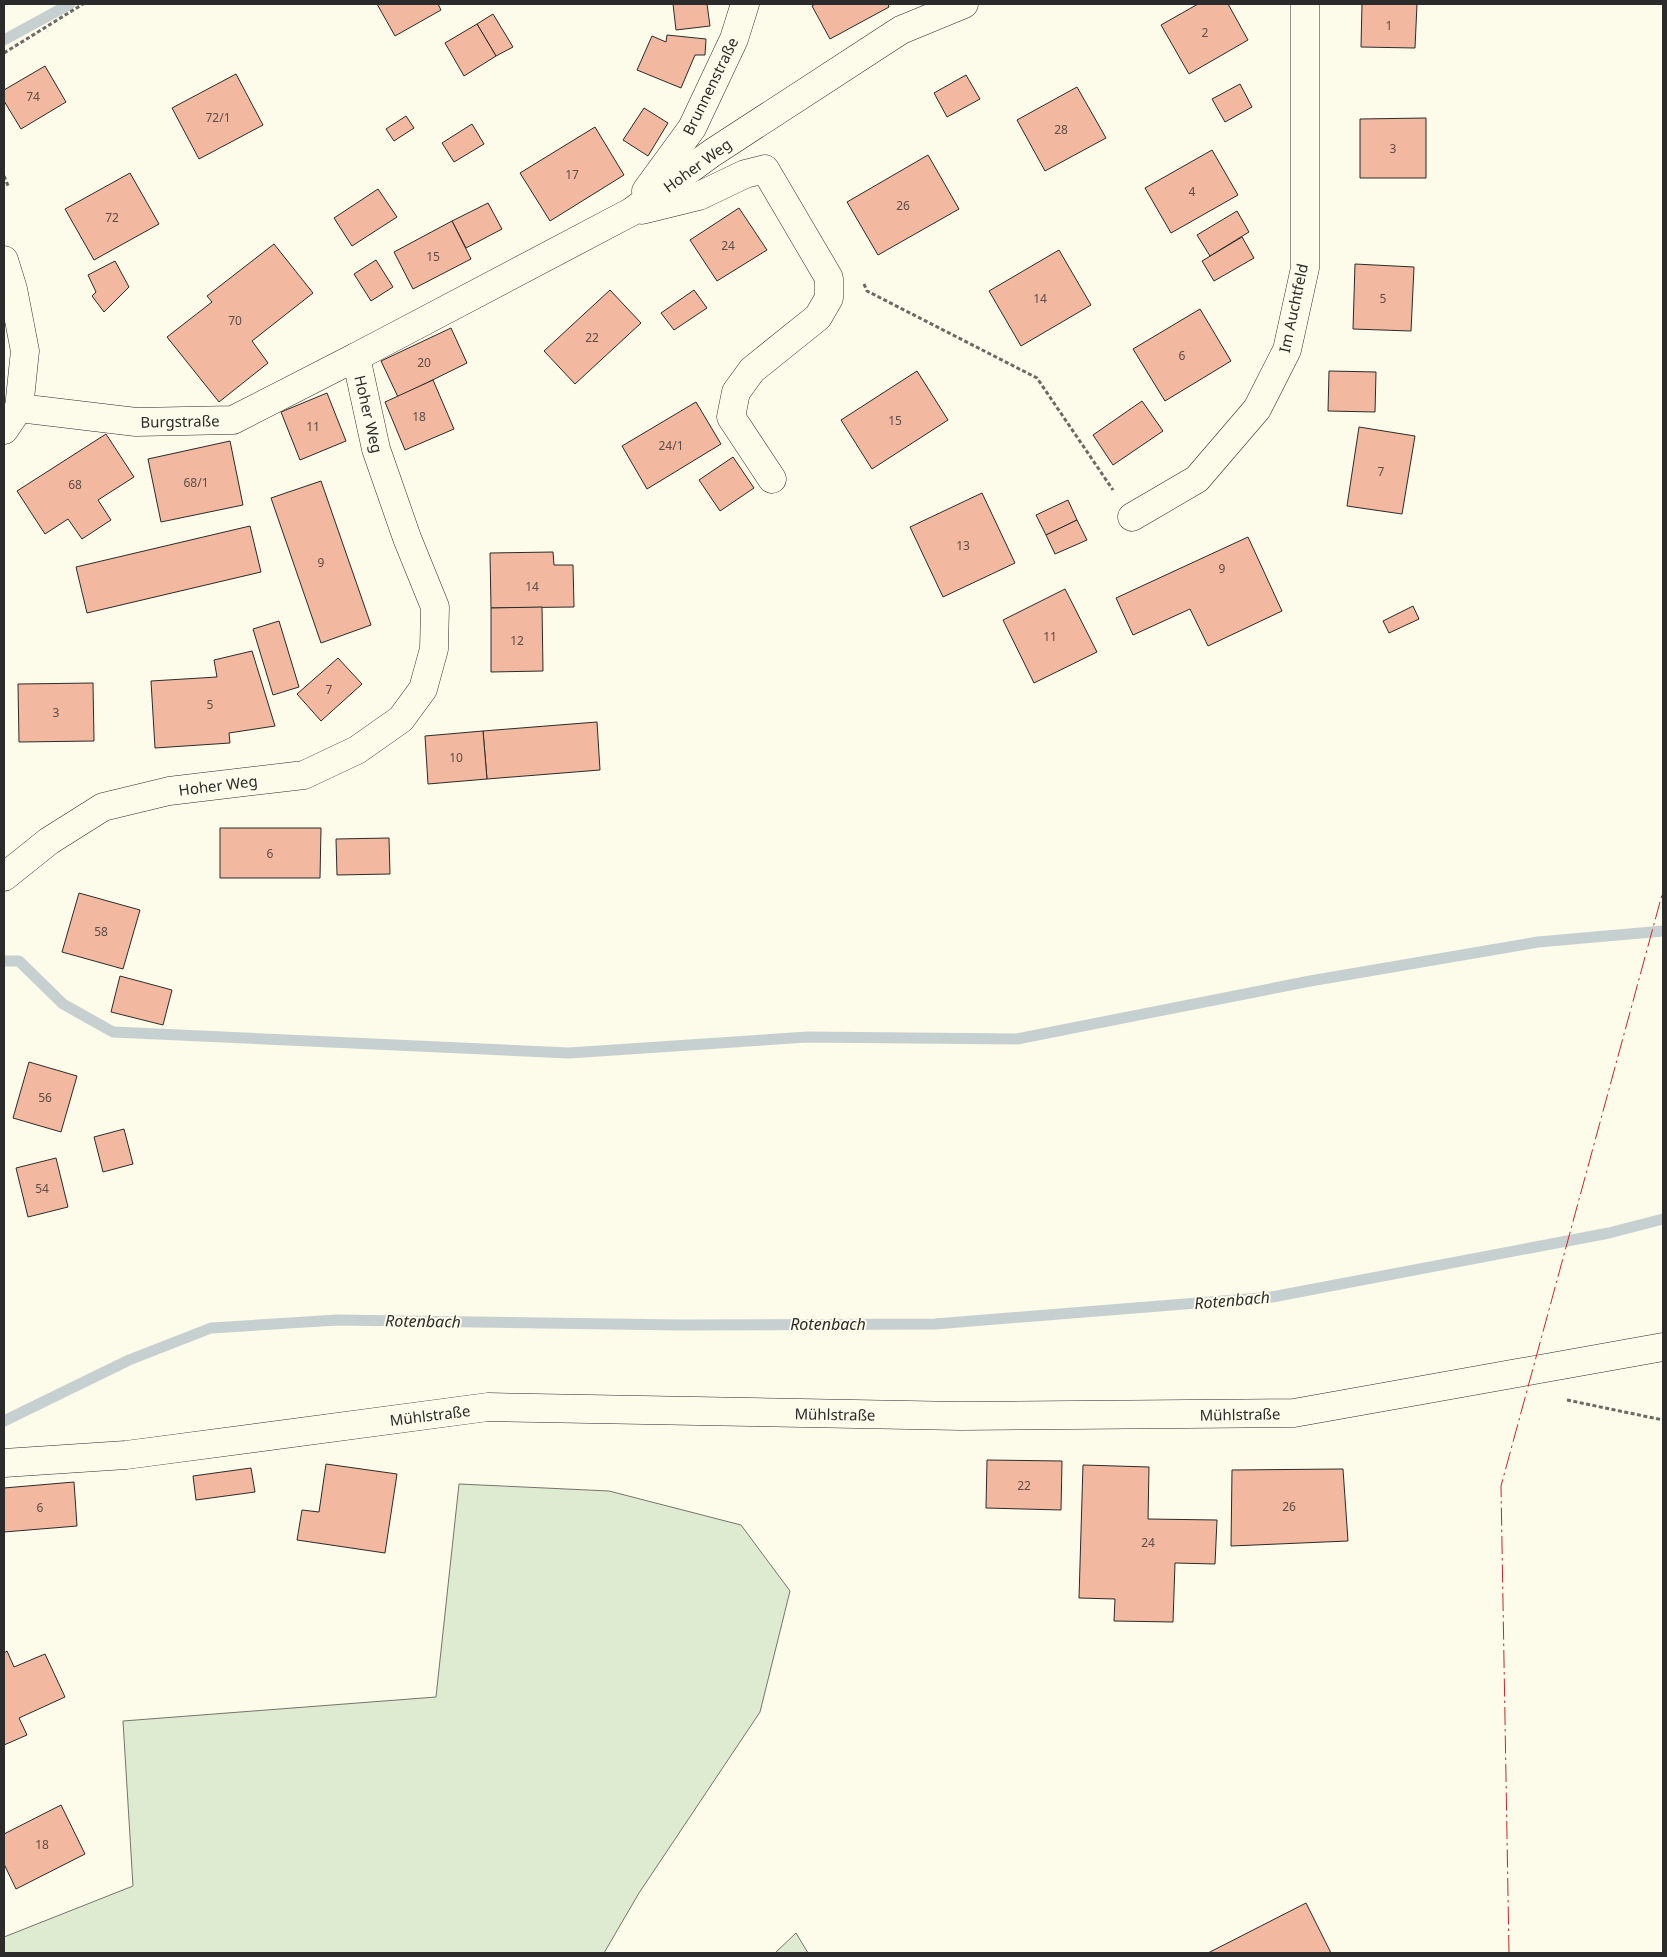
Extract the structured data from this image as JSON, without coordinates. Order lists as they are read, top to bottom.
{
  "streets": {
    "street": [
      "Brunnenstraße",
      "Hoher Weg",
      "Im Auchtfeld",
      "Burgstraße",
      "Mühlstraße"
    ]
  },
  "crossings": [
    ["Brunnenstraße", "Hoher Weg"],
    ["Hoher Weg", "Burgstraße"]
  ],
  "water": ["Rotenbach"],
  "house_numbers": [
    "1",
    "2",
    "74",
    "72/1",
    "28",
    "3",
    "17",
    "4",
    "26",
    "72",
    "24",
    "15",
    "14",
    "5",
    "70",
    "22",
    "6",
    "20",
    "18",
    "15",
    "11",
    "24/1",
    "7",
    "68/1",
    "68",
    "13",
    "9",
    "9",
    "14",
    "11",
    "12",
    "7",
    "5",
    "3",
    "10",
    "6",
    "58",
    "56",
    "54",
    "22",
    "26",
    "6",
    "24",
    "18"
  ]
}
